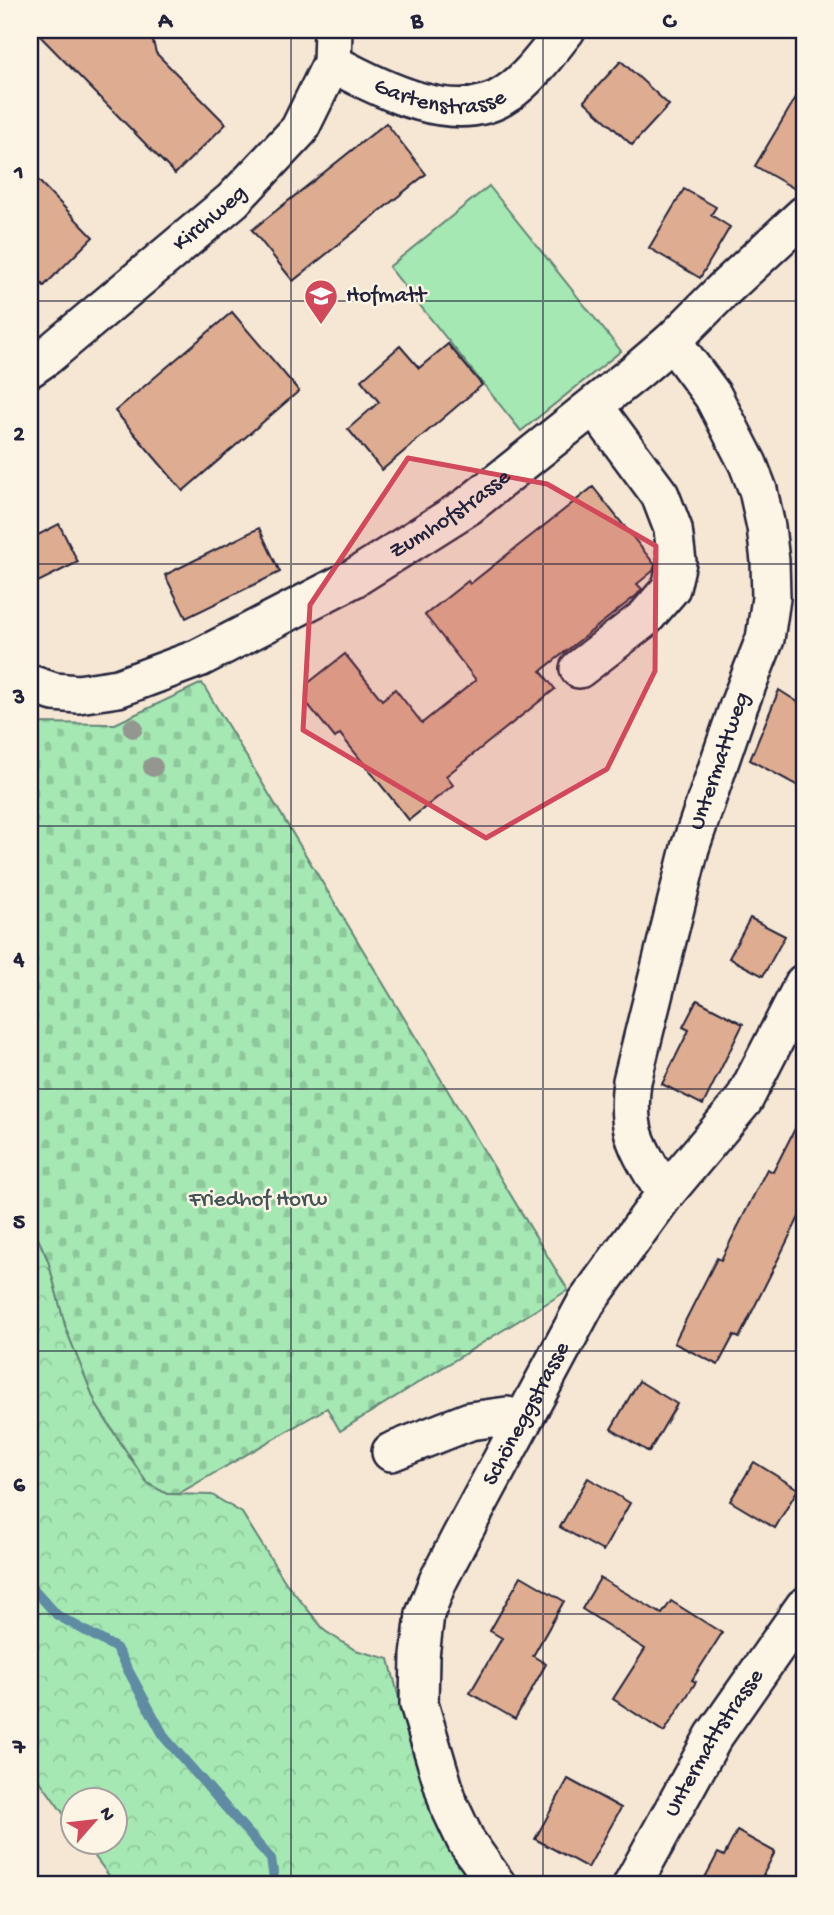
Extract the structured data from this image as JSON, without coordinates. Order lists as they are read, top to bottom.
{
  "streets": {
    "street": [
      "Gartenstrasse",
      "Kirchweg",
      "Zumhofstrasse",
      "Untermattweg",
      "Schöneggstrasse",
      "Untermattstrasse"
    ]
  },
  "crossings": [
    ["Gartenstrasse", "Kirchweg"],
    ["Zumhofstrasse", "Untermattweg"],
    ["Untermattweg", "Schöneggstrasse"]
  ],
  "parks": ["Friedhof Horw"],
  "places": {
    "school or university": ["Hofmatt"]
  },
  "north": "top right",
  "grid": {
    "columns": ["A", "B", "C"],
    "rows": [
      "1",
      "2",
      "3",
      "4",
      "5",
      "6",
      "7"
    ]
  }
}
